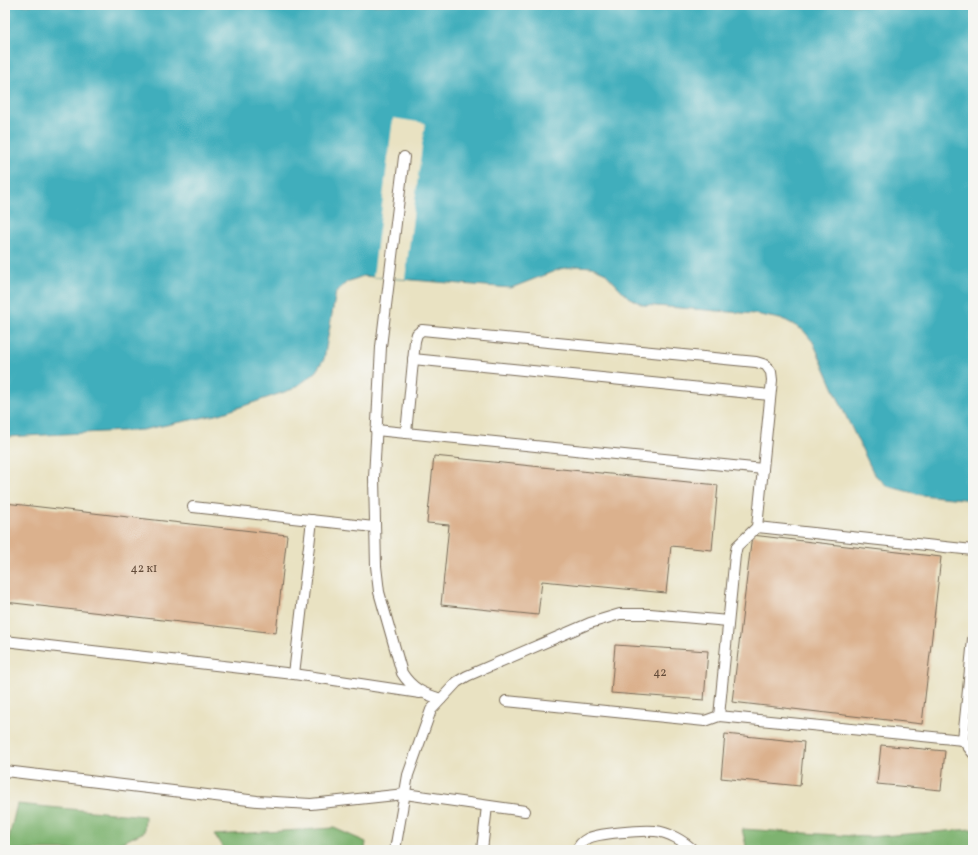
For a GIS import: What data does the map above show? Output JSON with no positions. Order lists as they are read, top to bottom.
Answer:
{
  "house_numbers": ["42 к1", "42"]
}
